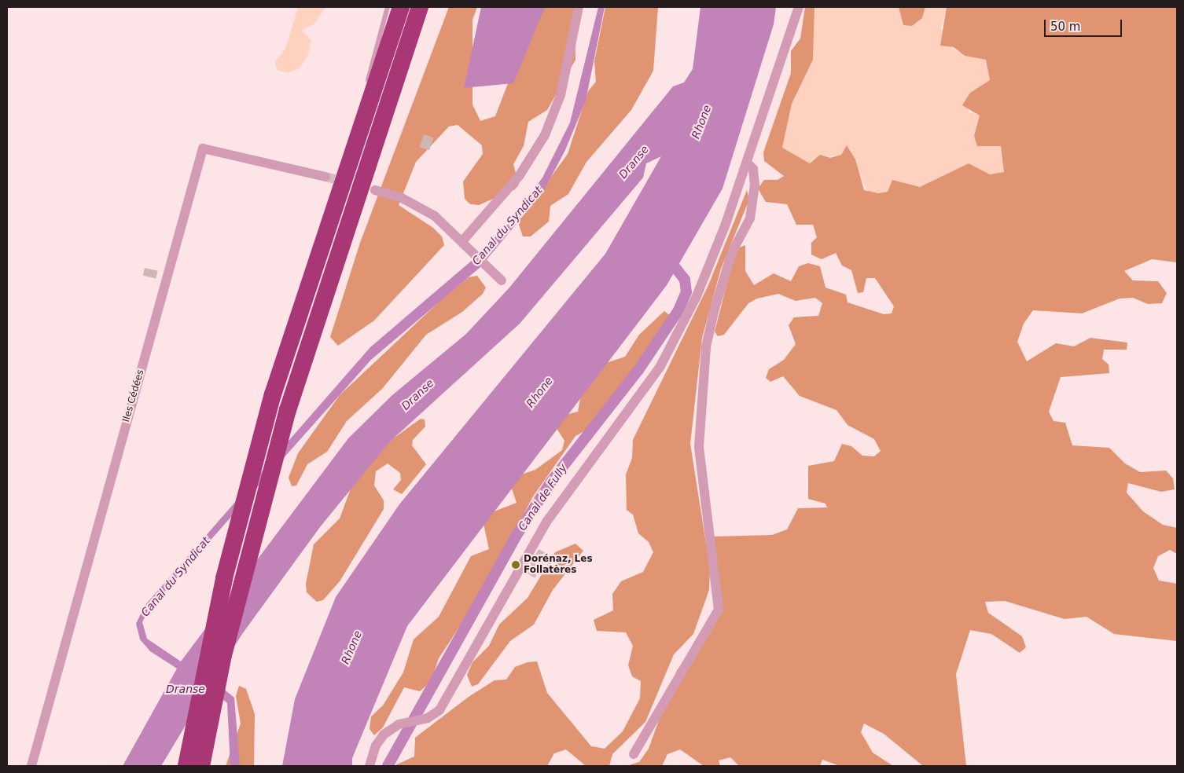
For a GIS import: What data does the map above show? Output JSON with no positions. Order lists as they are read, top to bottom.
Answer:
{
  "streets": {
    "street": ["Iles Cédées"]
  },
  "water": [
    "Rhone",
    "Dranse",
    "Canal du Syndicat",
    "Canal de Fully"
  ],
  "places": ["Dorénaz, Les Follatères"],
  "scale_bar": "50 m"
}
